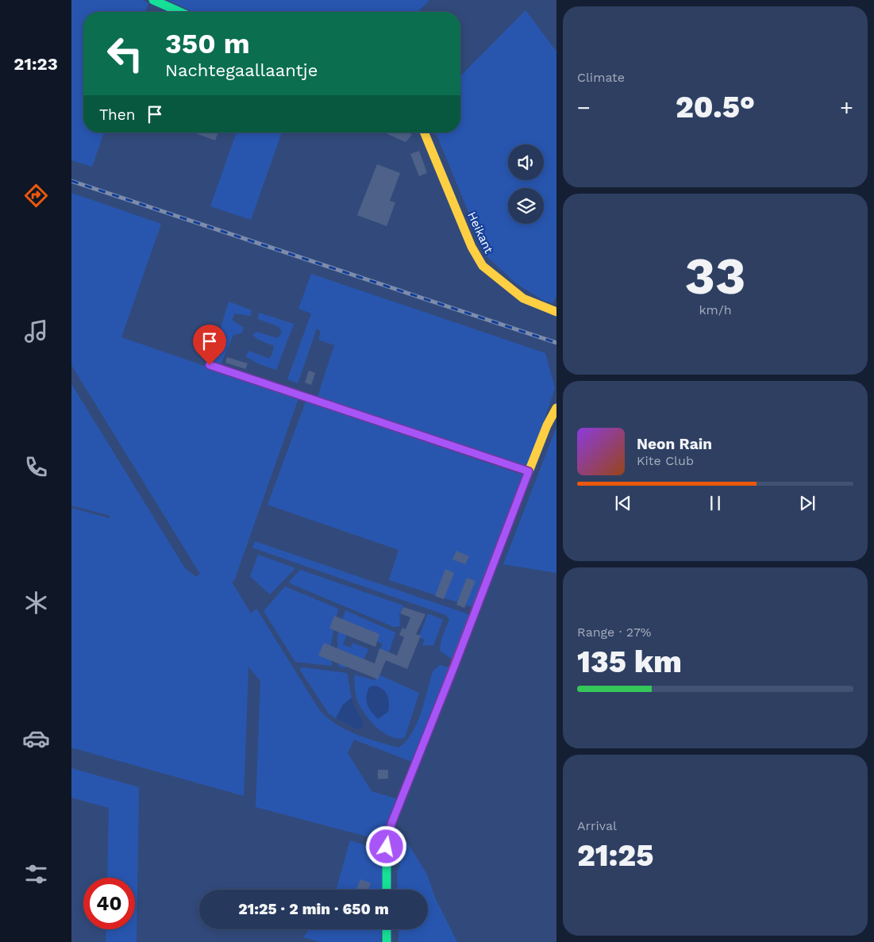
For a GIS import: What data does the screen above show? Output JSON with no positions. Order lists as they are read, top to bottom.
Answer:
{
  "streets": {
    "street": ["Heikant"]
  },
  "page": {
    "tabs": "21:23",
    "tile": [
      "Climate",
      ["33", "km/h"],
      ["Range · 27%", "135 km"],
      ["Arrival", "21:25"]
    ],
    "turn": ["350 m", "Nachtegaallaantje"],
    "heat": ["−", "20.5°", "+"],
    "then": "Then",
    "song": ["Neon Rain", "Kite Club"],
    "limit": "40",
    "trip": "21:25 · 2 min · 650 m"
  }
}
